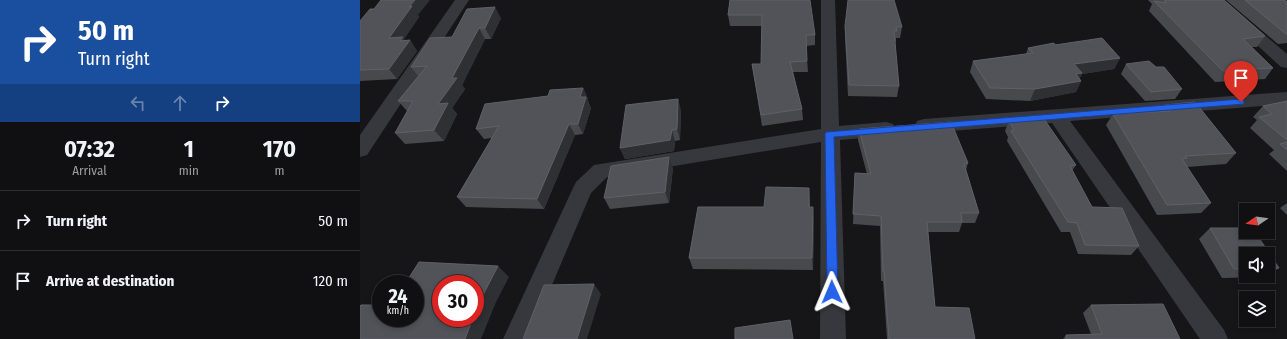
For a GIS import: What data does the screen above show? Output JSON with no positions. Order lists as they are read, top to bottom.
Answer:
{
  "north": "left",
  "page": {
    "turn": ["50 m", "Turn right"],
    "eta": [
      "07:32",
      "Arrival",
      "1",
      "min",
      "170",
      "m"
    ],
    "list": [
      {
        "name": "Turn right",
        "value": "50 m"
      },
      {
        "name": "Arrive at destination",
        "value": "120 m"
      }
    ],
    "speed": "24 km/h",
    "limit": "30"
  }
}
